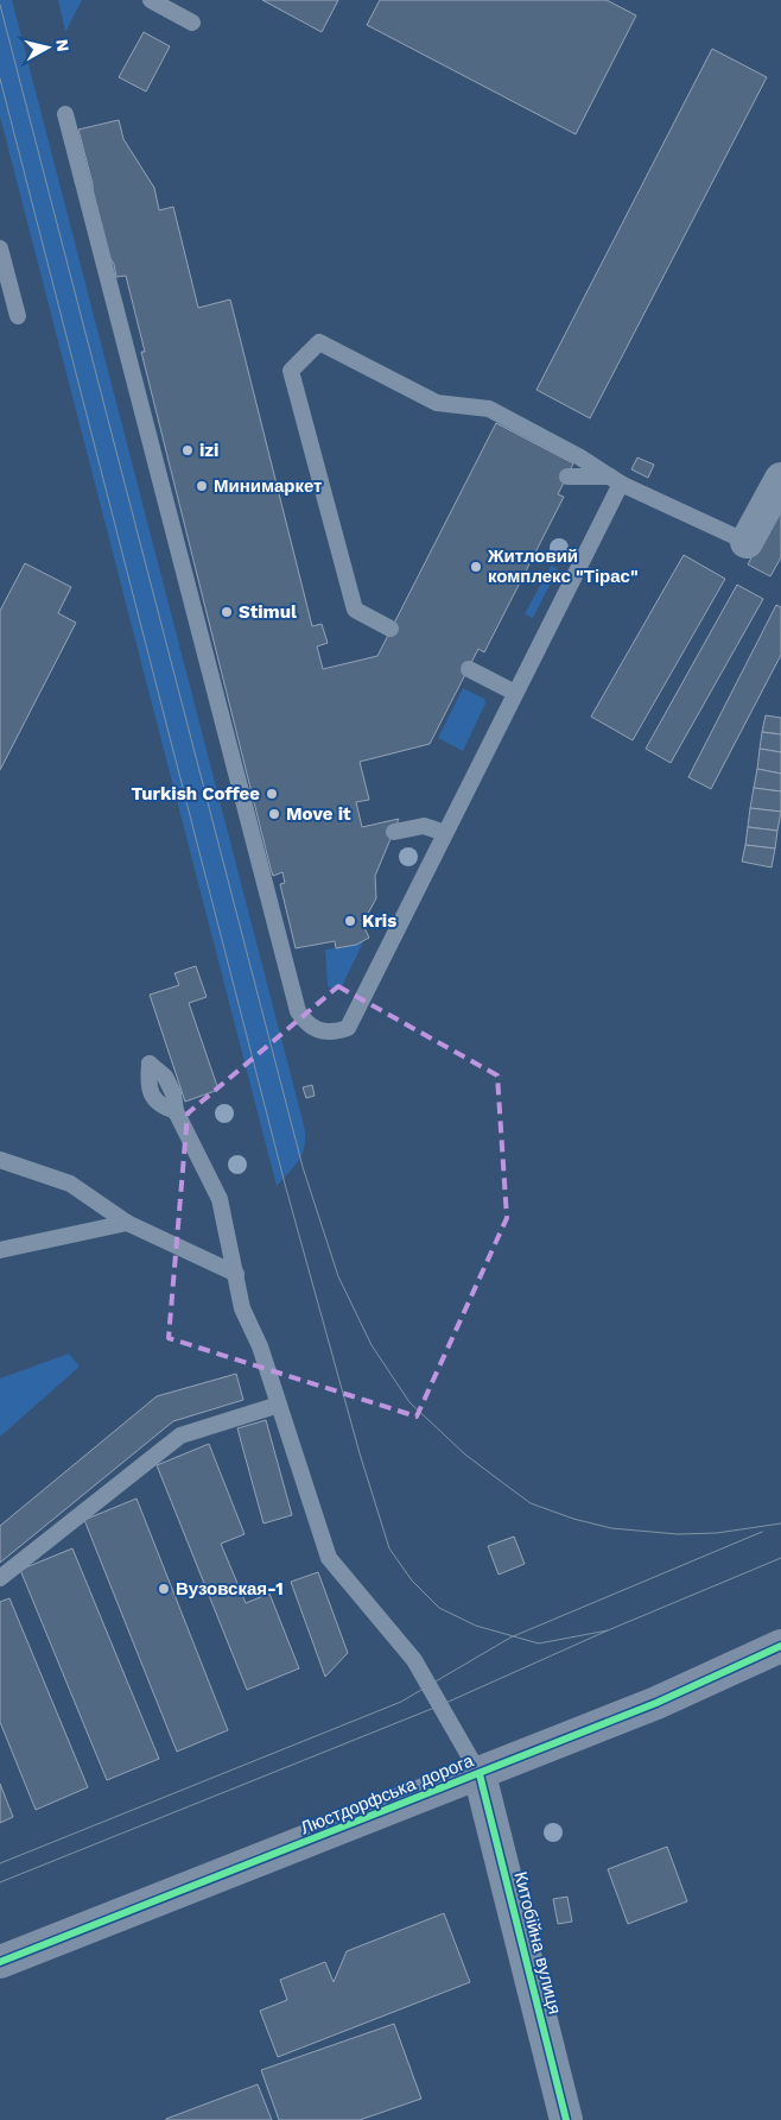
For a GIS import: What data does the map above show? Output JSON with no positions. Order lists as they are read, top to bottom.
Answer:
{
  "streets": {
    "main road": ["Люстдорфська дорога"],
    "street": ["Китобійна вулиця"]
  },
  "crossings": [
    ["Люстдорфська дорога", "Китобійна вулиця"]
  ],
  "places": [
    "izi",
    "Минимаркет",
    "Житловий комплекс \"Тірас\"",
    "Stimul",
    "Turkish Coffee",
    "Move it",
    "Kris",
    "Вузовская-1"
  ],
  "north": "right"
}
